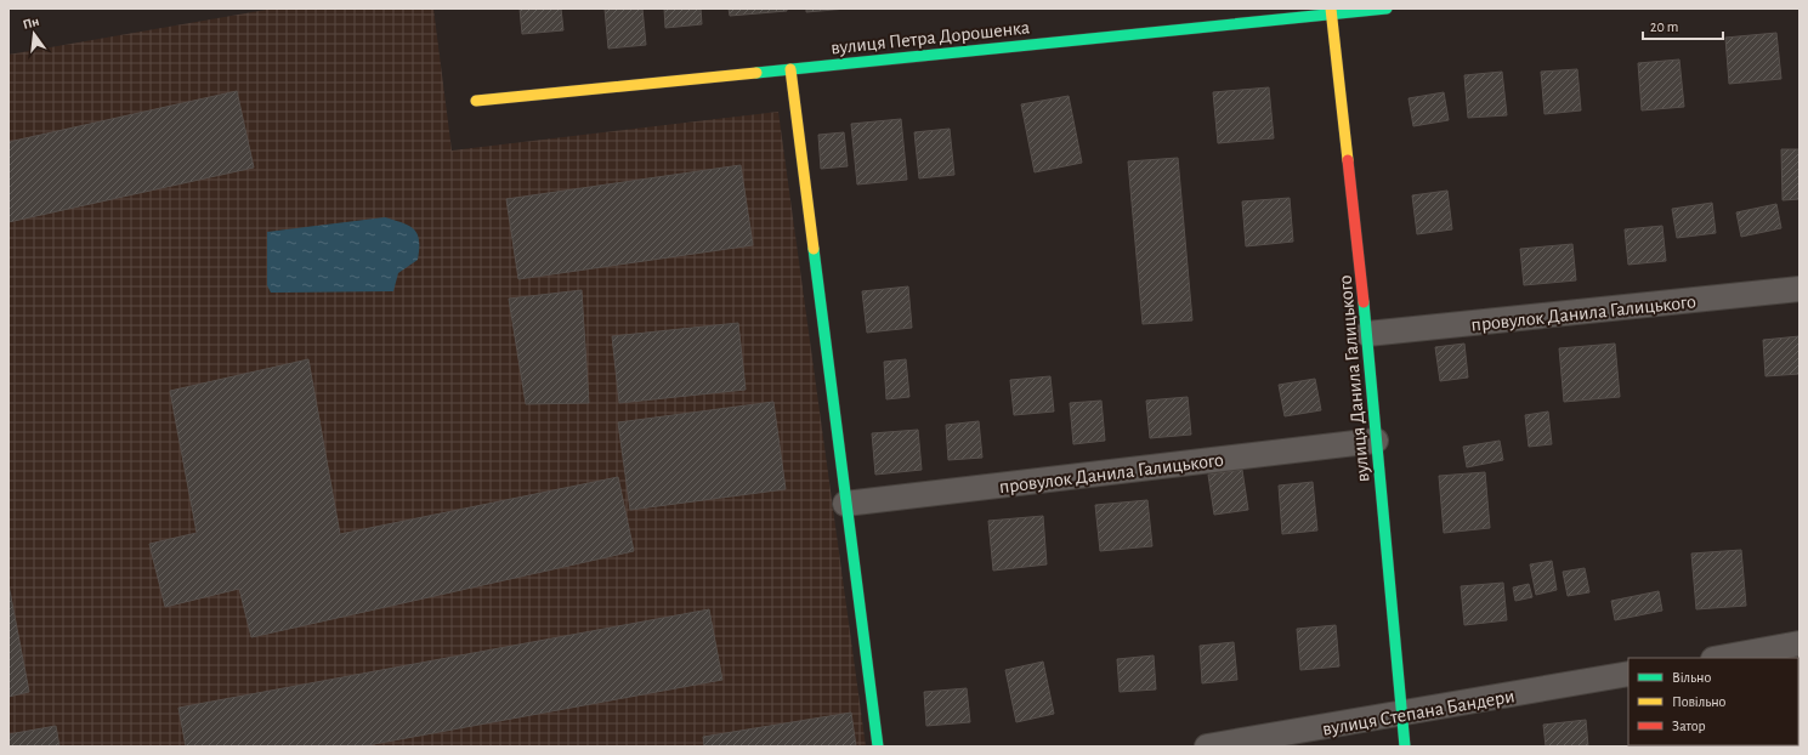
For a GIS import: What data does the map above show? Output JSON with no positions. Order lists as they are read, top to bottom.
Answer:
{
  "streets": {
    "street": [
      "вулиця Петра Дорошенка",
      "провулок Данила Галицького",
      "вулиця Данила Галицького",
      "вулиця Степана Бандери"
    ]
  },
  "crossings": [
    ["вулиця Петра Дорошенка", "вулиця Данила Галицького"],
    ["провулок Данила Галицького", "вулиця Данила Галицького"],
    ["вулиця Данила Галицького", "вулиця Степана Бандери"]
  ],
  "legend": ["Вільно", "Повільно", "Затор"],
  "scale_bar": "20 m",
  "north": "top"
}
